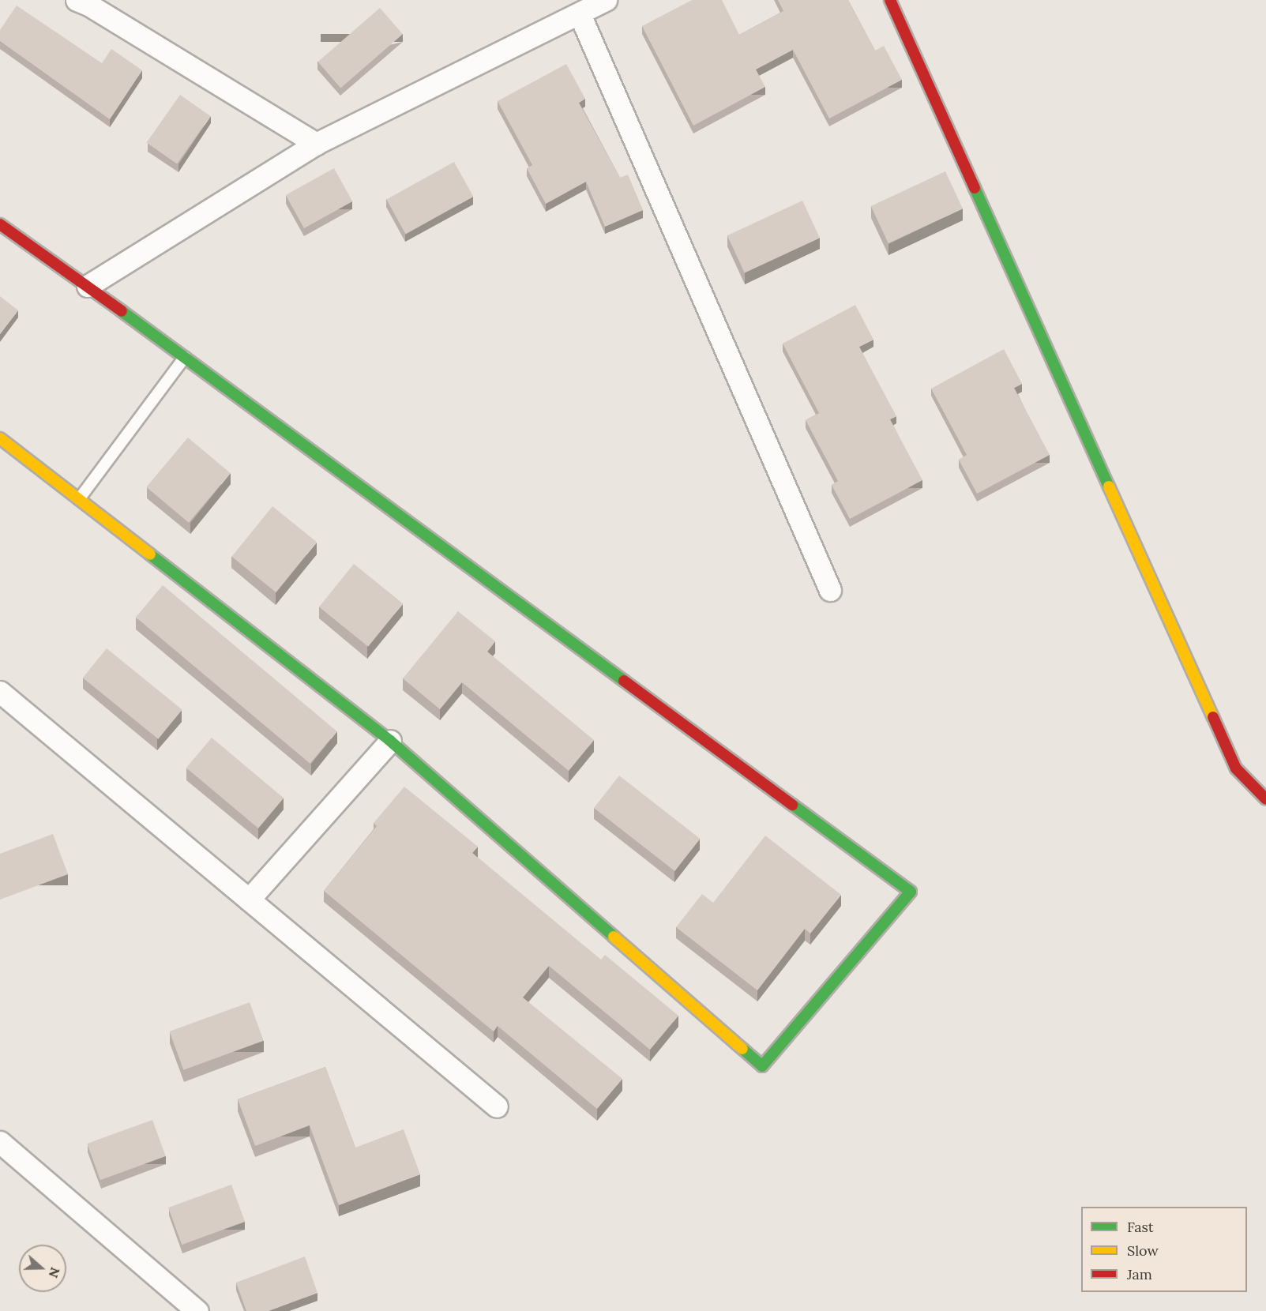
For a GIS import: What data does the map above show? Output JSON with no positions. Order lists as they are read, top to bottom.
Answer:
{
  "legend": ["Fast", "Slow", "Jam"],
  "north": "right"
}
